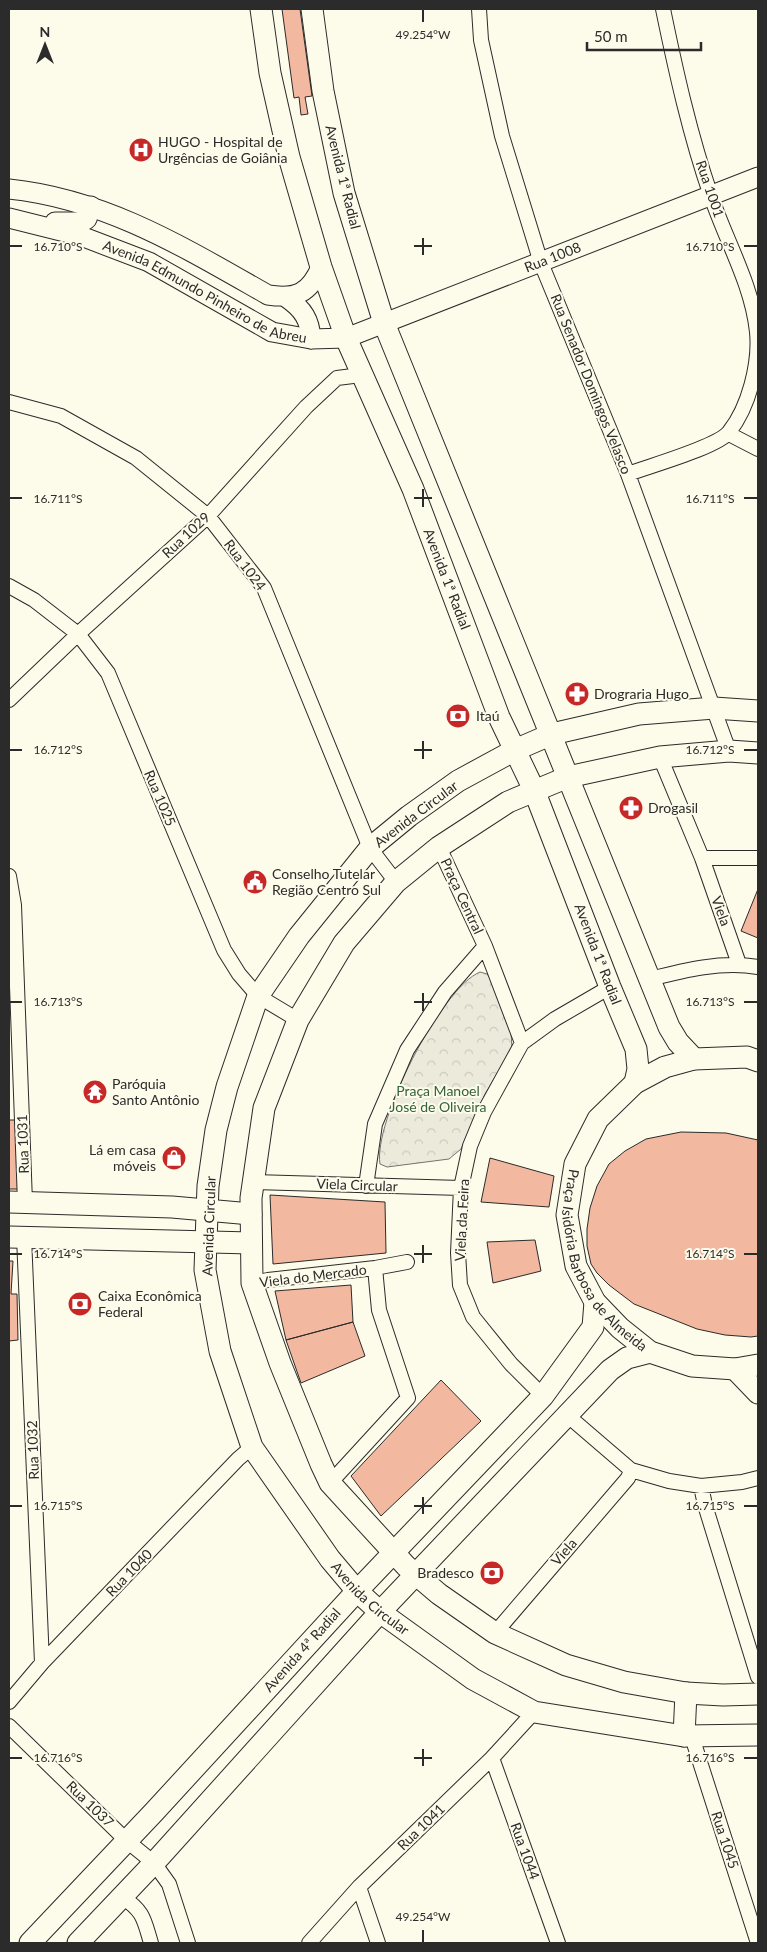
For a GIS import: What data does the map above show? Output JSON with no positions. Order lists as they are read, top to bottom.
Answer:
{
  "streets": {
    "main road": [
      "Avenida 1ª Radial",
      "Rua 1008",
      "Avenida Edmundo Pinheiro de Abreu",
      "Avenida Circular",
      "Praça Isidória Barbosa de Almeida",
      "Avenida 4ª Radial"
    ],
    "street": [
      "Rua 1001",
      "Rua Senador Domingos Velasco",
      "Rua 1029",
      "Rua 1024",
      "Rua 1025",
      "Praça Central",
      "Viela",
      "Rua 1031",
      "Viela Circular",
      "Viela da Feira",
      "Viela do Mercado",
      "Rua 1032",
      "Rua 1040",
      "Rua 1037",
      "Rua 1041",
      "Rua 1045",
      "Rua 1044"
    ]
  },
  "crossings": [
    ["Avenida 1ª Radial", "Rua 1008"],
    ["Avenida 1ª Radial", "Avenida Edmundo Pinheiro de Abreu"],
    ["Avenida 1ª Radial", "Rua 1029"],
    ["Avenida 1ª Radial", "Avenida Circular"],
    ["Avenida 1ª Radial", "Viela da Feira"],
    ["Avenida 1ª Radial", "Praça Isidória Barbosa de Almeida"],
    ["Rua 1001", "Rua 1008"],
    ["Rua 1008", "Avenida Edmundo Pinheiro de Abreu"],
    ["Rua 1008", "Rua Senador Domingos Velasco"],
    ["Rua Senador Domingos Velasco", "Avenida Circular"],
    ["Rua 1029", "Rua 1024"],
    ["Rua 1029", "Rua 1025"],
    ["Rua 1024", "Avenida Circular"],
    ["Rua 1025", "Avenida Circular"],
    ["Avenida Circular", "Rua 1040"],
    ["Avenida Circular", "Avenida 4ª Radial"],
    ["Avenida Circular", "Rua 1041"],
    ["Avenida Circular", "Rua 1045"],
    ["Praça Central", "Viela Circular"],
    ["Praça Central", "Viela da Feira"],
    ["Viela Circular", "Viela da Feira"],
    ["Viela da Feira", "Avenida 4ª Radial"],
    ["Praça Isidória Barbosa de Almeida", "Avenida 4ª Radial"],
    ["Rua 1032", "Rua 1040"],
    ["Avenida 4ª Radial", "Rua 1037"],
    ["Rua 1041", "Rua 1044"]
  ],
  "parks": ["Praça Manoel José de Oliveira"],
  "places": {
    "hospital": ["HUGO - Hospital de Urgências de Goiânia"],
    "pharmacy": ["Drograria Hugo", "Drogasil"],
    "bank": ["Itaú", "Caixa Econômica Federal", "Bradesco"],
    "public building": ["Conselho Tutelar Região Centro Sul"],
    "temple": ["Paróquia Santo Antônio"],
    "shop": ["Lá em casa móveis"]
  },
  "scale_bar": "50 m",
  "north": "top",
  "coordinates": [
    "49.254°W",
    "16.710°S",
    "16.711°S",
    "16.712°S",
    "16.713°S",
    "16.714°S",
    "16.715°S",
    "16.716°S"
  ]
}
